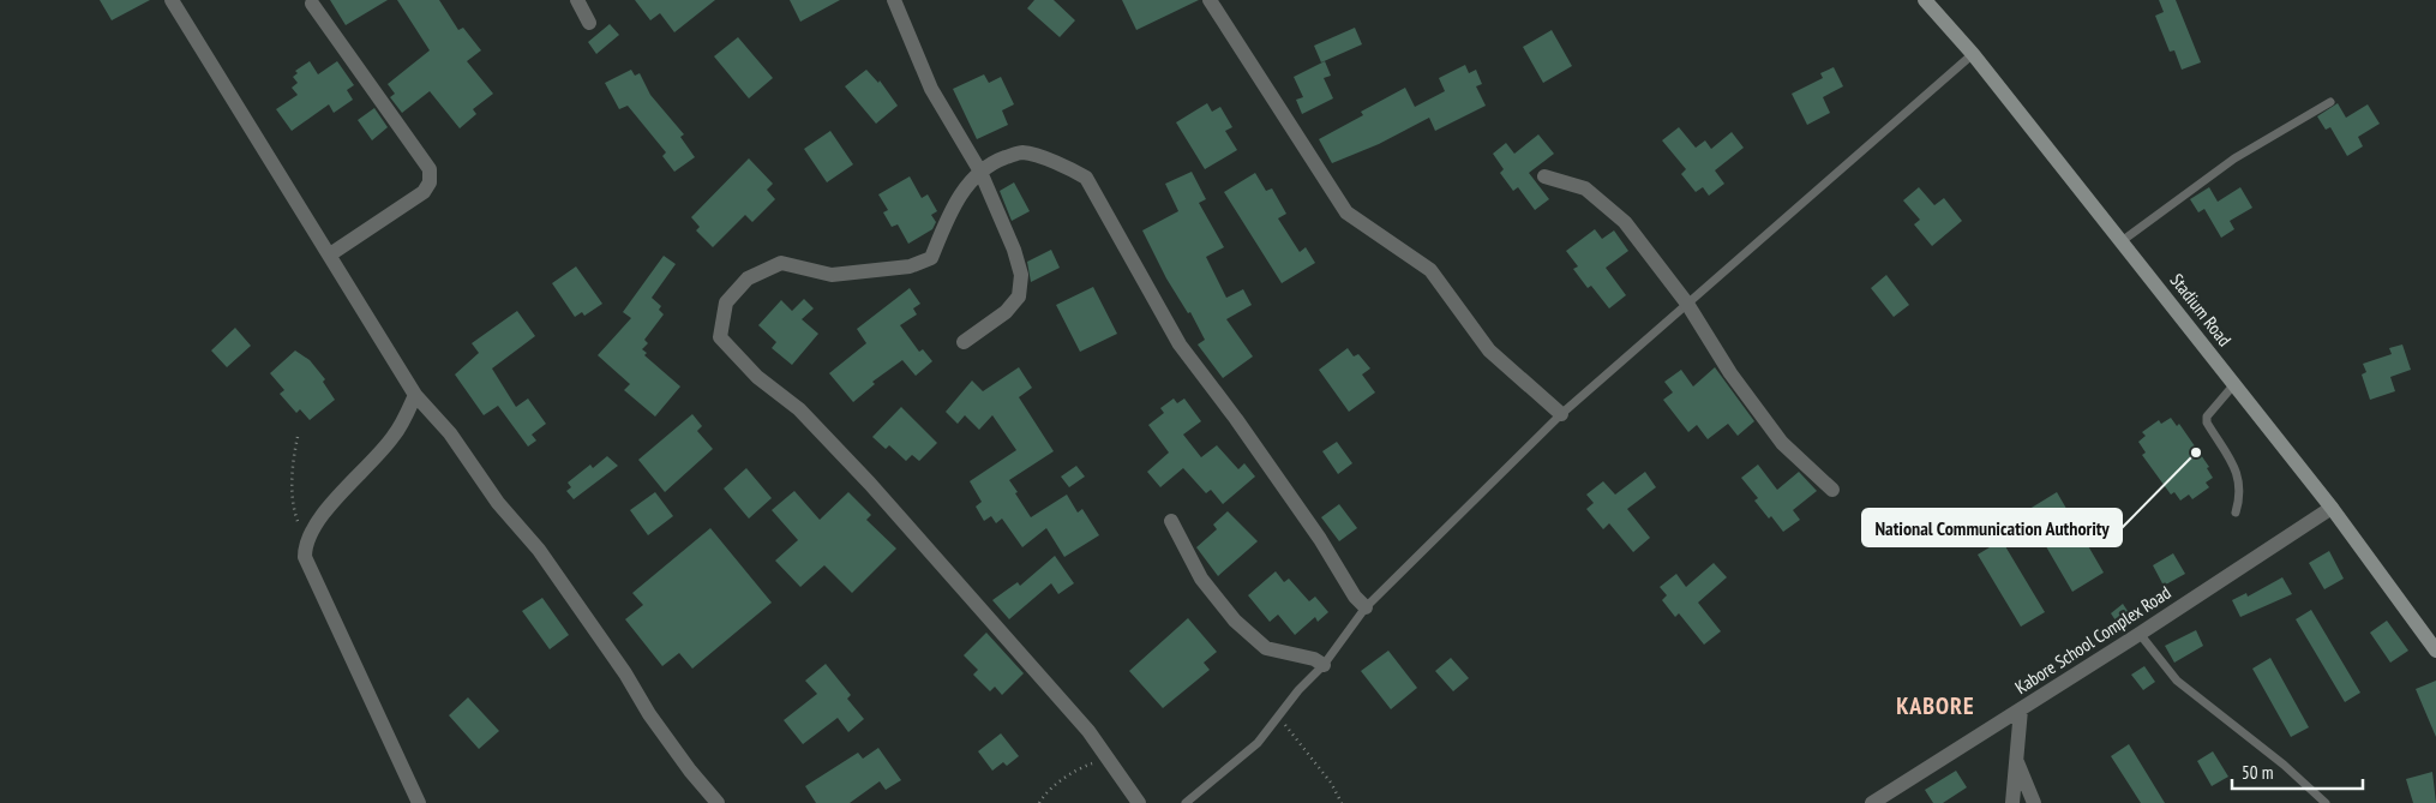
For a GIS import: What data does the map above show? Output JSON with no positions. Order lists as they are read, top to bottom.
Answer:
{
  "streets": {
    "main road": ["Stadium Road"],
    "street": ["Kabore School Complex Road"]
  },
  "crossings": [
    ["Stadium Road", "Kabore School Complex Road"]
  ],
  "districts": ["KABORE"],
  "places": ["National Communication Authority"],
  "scale_bar": "50 m"
}
